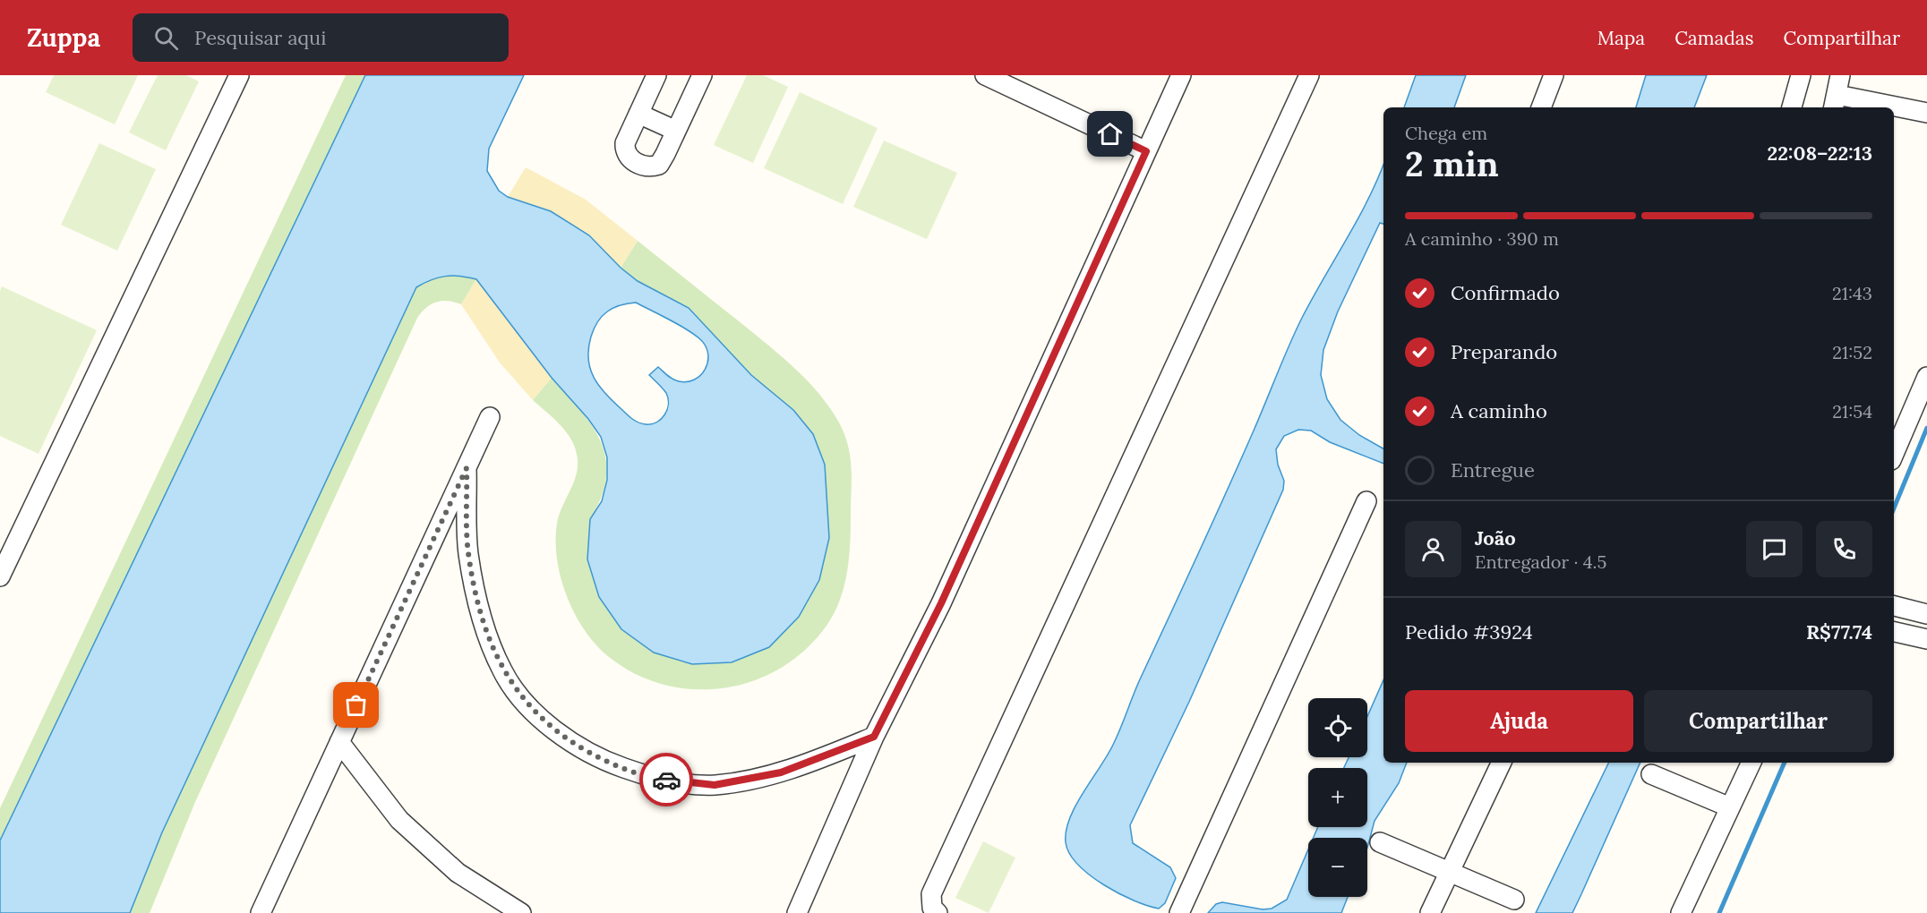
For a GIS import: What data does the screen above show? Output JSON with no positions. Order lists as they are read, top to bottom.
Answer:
{
  "page": {
    "header": "Zuppa",
    "search": "Pesquisar aqui",
    "nav": ["Mapa", "Camadas", "Compartilhar"],
    "heading": ["2 min", "Chega em", "22:08–22:13"],
    "panel": [
      "João",
      "Entregador · 4.5",
      "Pedido #3924",
      "R$77.74"
    ],
    "bar": "A caminho · 390 m",
    "list": [
      ["Confirmado", "21:43"],
      ["Preparando", "21:52"],
      ["A caminho", "21:54"],
      "Entregue"
    ],
    "buttons": ["Ajuda", "Compartilhar"],
    "map_buttons": ["+", "−"]
  }
}
